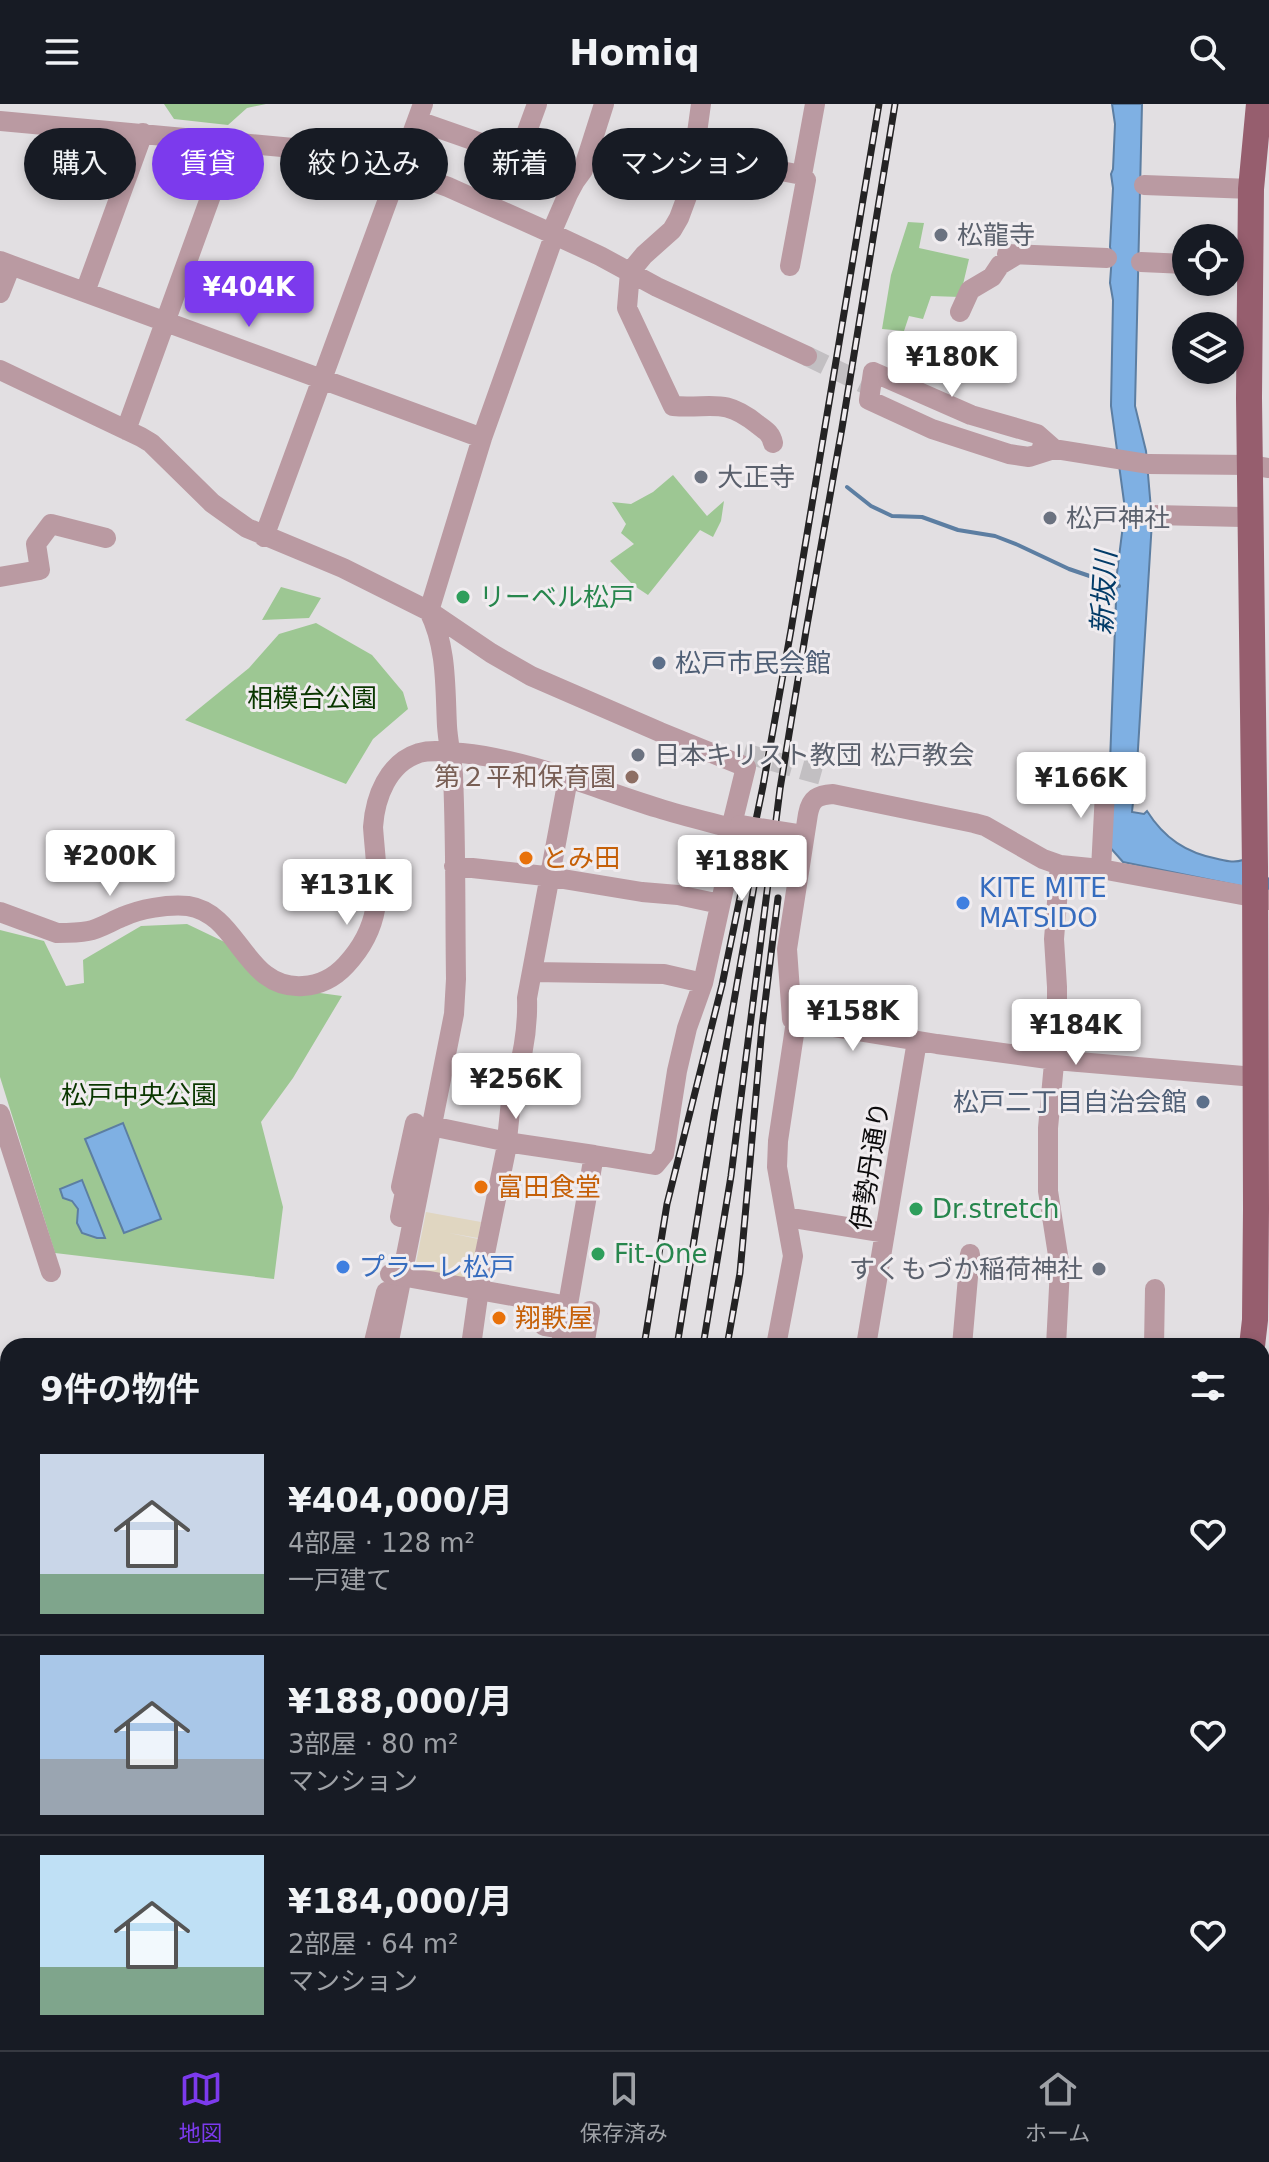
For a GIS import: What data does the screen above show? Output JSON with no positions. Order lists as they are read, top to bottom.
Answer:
{
  "streets": {
    "street": ["伊勢丹通り"]
  },
  "water": ["新坂川"],
  "parks": ["相模台公園", "松戸中央公園"],
  "places": [
    "松龍寺",
    "大正寺",
    "松戸神社",
    "リーベル松戸",
    "松戸市民会館",
    "日本キリスト教団 松戸教会",
    "第２平和保育園",
    "とみ田",
    "KITE MITE MATSIDO",
    "松戸二丁目自治会館",
    "富田食堂",
    "Dr.stretch",
    "Fit-One",
    "プラーレ松戸",
    "すくもづか稲荷神社",
    "翔軼屋"
  ],
  "page": {
    "header": "Homiq",
    "chip": [
      "購入",
      "賃貸",
      "絞り込み",
      "新着",
      "マンション"
    ],
    "price": [
      "¥404K",
      "¥180K",
      "¥166K",
      "¥200K",
      "¥188K",
      "¥131K",
      "¥158K",
      "¥184K",
      "¥256K"
    ],
    "heading": "9件の物件",
    "list": [
      {
        "name": "¥404,000/月",
        "note": "4部屋 · 128 m² · 一戸建て"
      },
      {
        "name": "¥188,000/月",
        "note": "3部屋 · 80 m² · マンション"
      },
      {
        "name": "¥184,000/月",
        "note": "2部屋 · 64 m² · マンション"
      }
    ],
    "tabs": ["地図", "保存済み", "ホーム"]
  }
}
